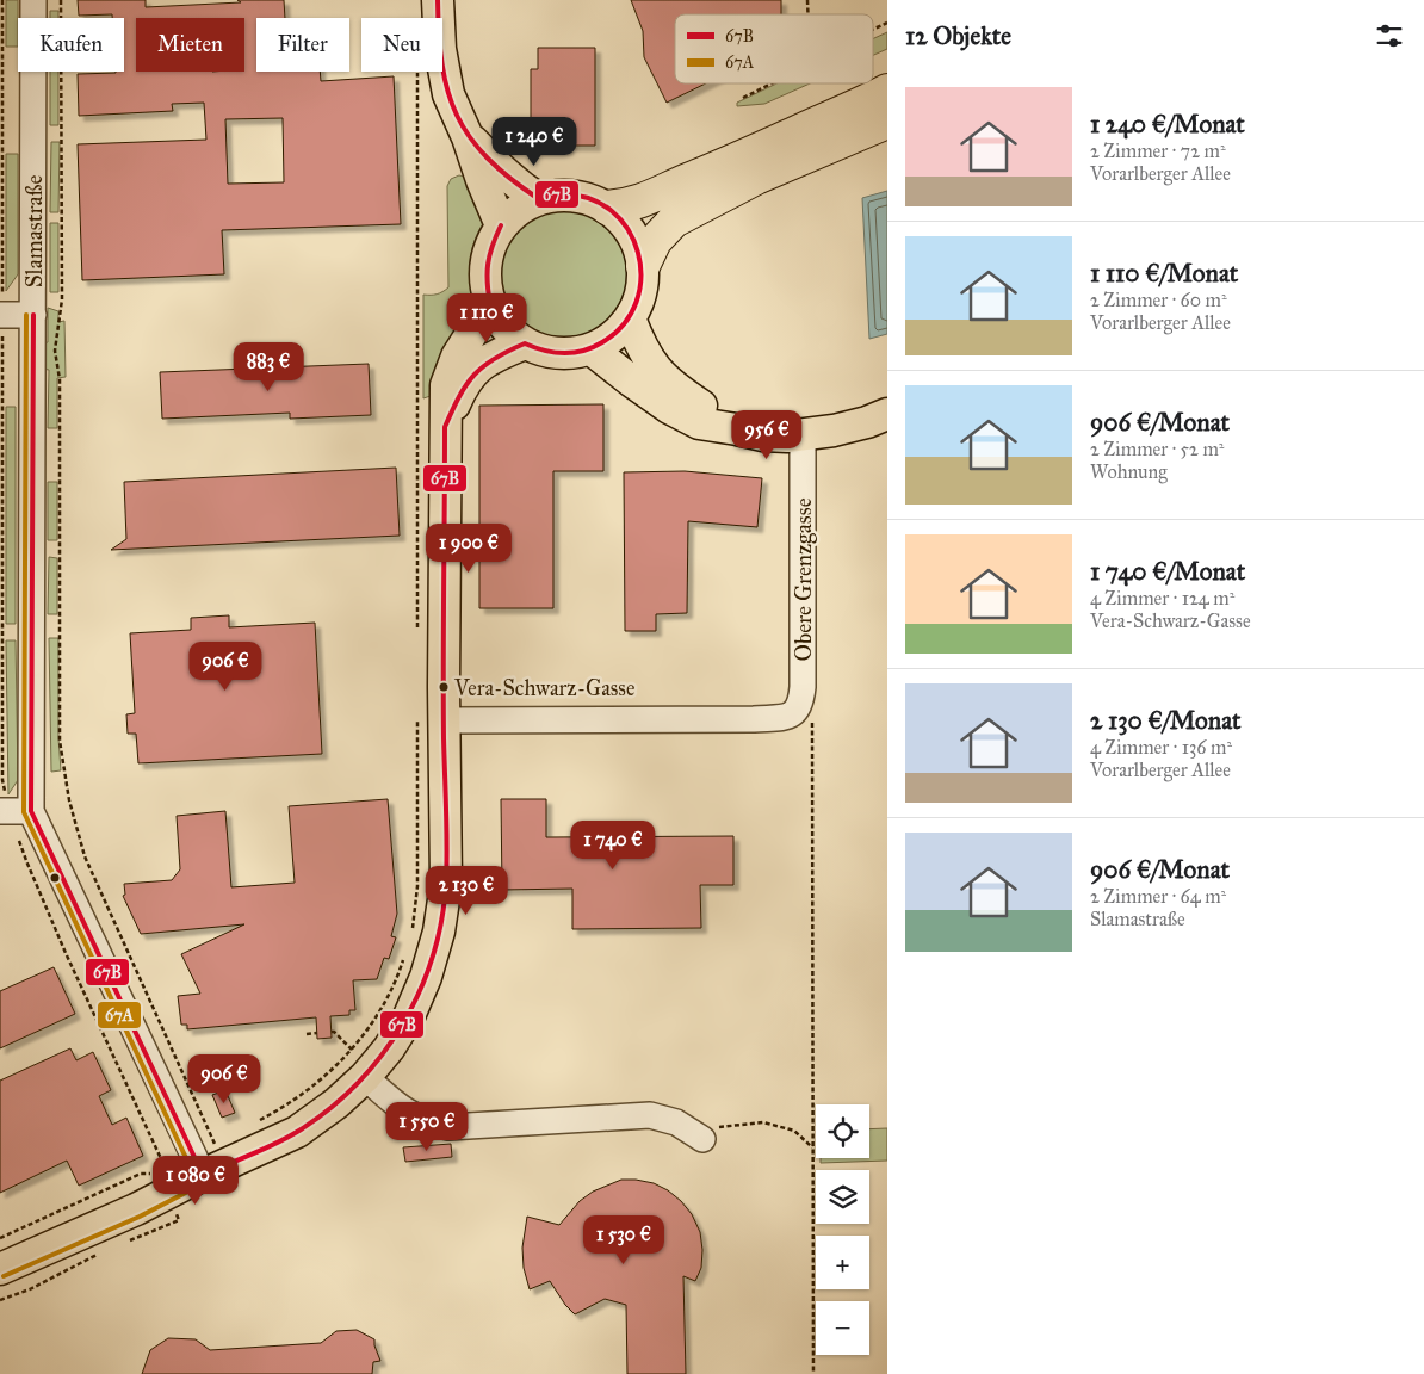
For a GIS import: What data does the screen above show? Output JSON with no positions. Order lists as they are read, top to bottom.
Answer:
{
  "streets": {
    "street": ["Slamastraße", "Obere Grenzgasse"]
  },
  "places": ["Vera-Schwarz-Gasse"],
  "lines": ["transit line 67B", "transit line 67A"],
  "legend": ["67B", "67A"],
  "page": {
    "heading": "12 Objekte",
    "chip": [
      "Kaufen",
      "Mieten",
      "Filter",
      "Neu"
    ],
    "list": [
      {
        "name": "1 240 €/Monat",
        "note": "2 Zimmer · 72 m² · Vorarlberger Allee"
      },
      {
        "name": "1 110 €/Monat",
        "note": "2 Zimmer · 60 m² · Vorarlberger Allee"
      },
      {
        "name": "906 €/Monat",
        "note": "2 Zimmer · 52 m² · Wohnung"
      },
      {
        "name": "1 740 €/Monat",
        "note": "4 Zimmer · 124 m² · Vera-Schwarz-Gasse"
      },
      {
        "name": "2 130 €/Monat",
        "note": "4 Zimmer · 136 m² · Vorarlberger Allee"
      },
      {
        "name": "906 €/Monat",
        "note": "2 Zimmer · 64 m² · Slamastraße"
      }
    ],
    "price": [
      "1 240 €",
      "1 110 €",
      "883 €",
      "956 €",
      "1 900 €",
      "906 €",
      "1 740 €",
      "2 130 €",
      "906 €",
      "1 550 €",
      "1 080 €",
      "1 530 €"
    ],
    "map_buttons": ["+", "−"]
  }
}
